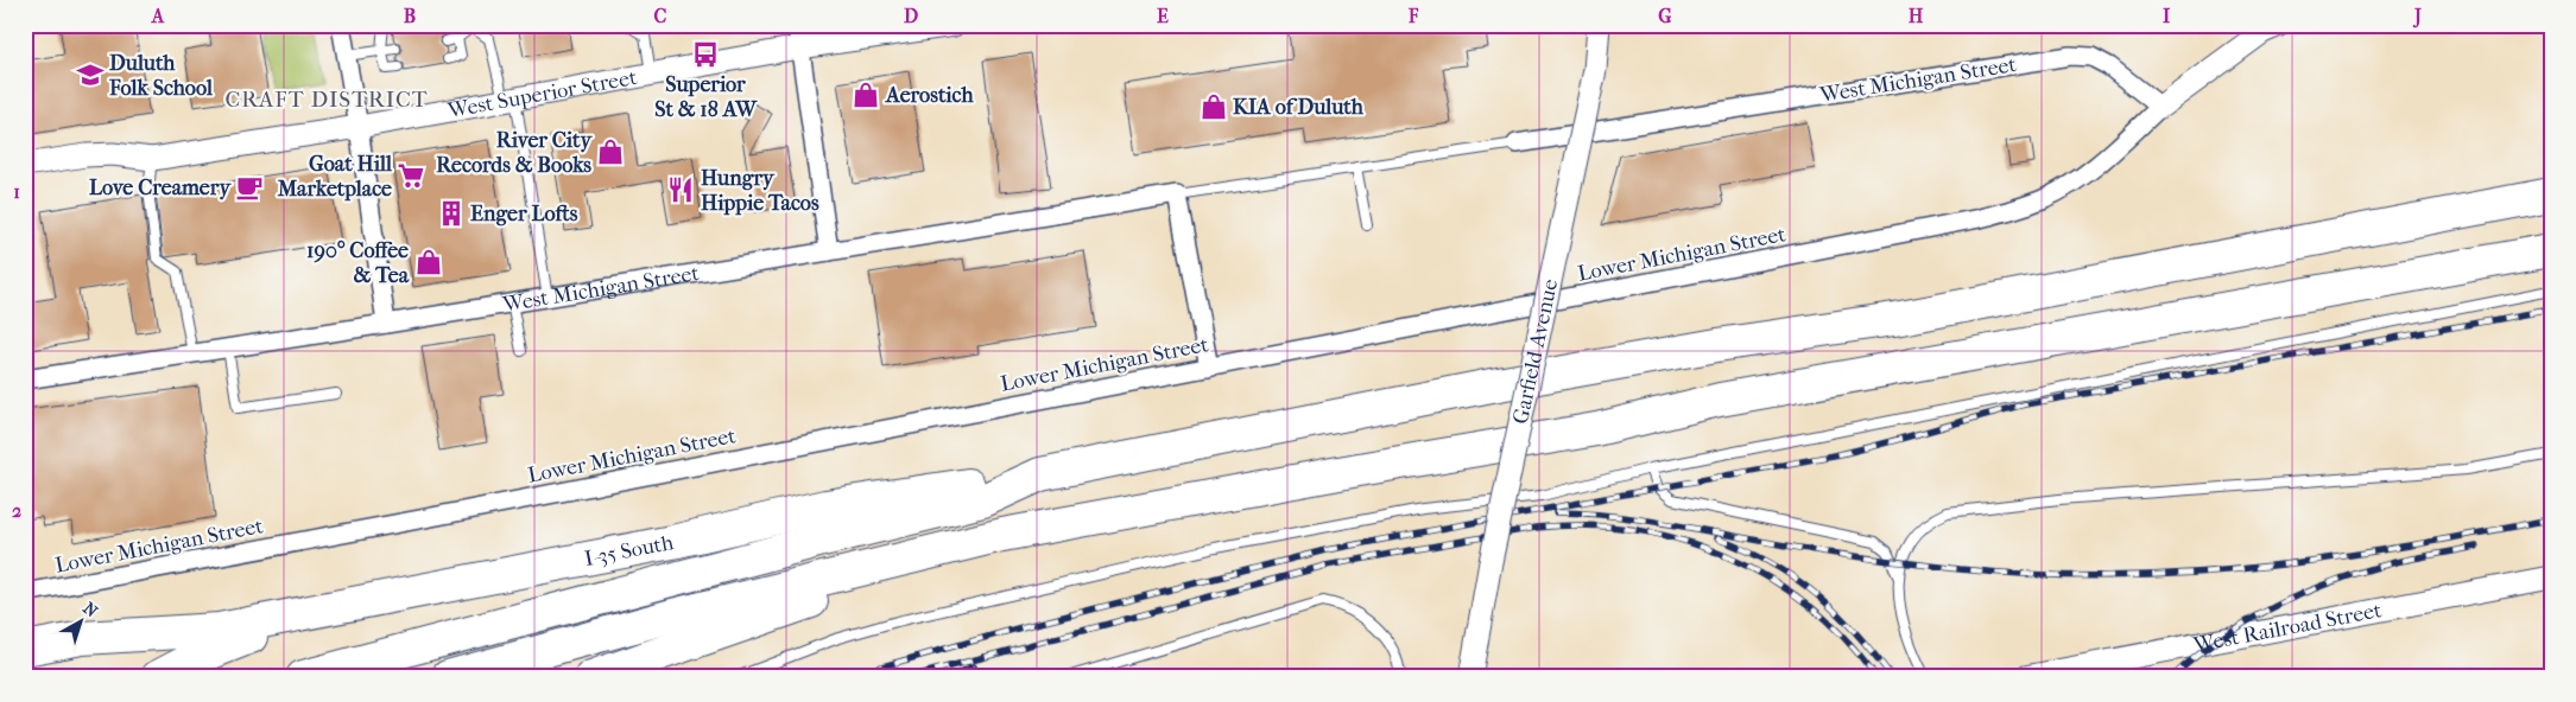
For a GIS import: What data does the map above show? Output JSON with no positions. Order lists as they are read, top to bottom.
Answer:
{
  "streets": {
    "highway": ["I-35 South"],
    "street": [
      "West Michigan Street",
      "West Superior Street",
      "Lower Michigan Street",
      "Garfield Avenue",
      "West Railroad Street"
    ]
  },
  "crossings": [
    ["West Michigan Street", "Lower Michigan Street"]
  ],
  "districts": ["CRAFT DISTRICT"],
  "places": {
    "bus stop": ["Superior St & 18 AW"],
    "school or university": ["Duluth Folk School"],
    "shop": [
      "Aerostich",
      "KIA of Duluth",
      "River City Records & Books",
      "190° Coffee & Tea"
    ],
    "supermarket": ["Goat Hill Marketplace"],
    "cafe": ["Love Creamery"],
    "restaurant": ["Hungry Hippie Tacos"],
    "building": ["Enger Lofts"]
  },
  "north": "top right",
  "grid": {
    "columns": [
      "A",
      "B",
      "C",
      "D",
      "E",
      "F",
      "G",
      "H",
      "I",
      "J"
    ],
    "rows": ["1", "2"]
  }
}
